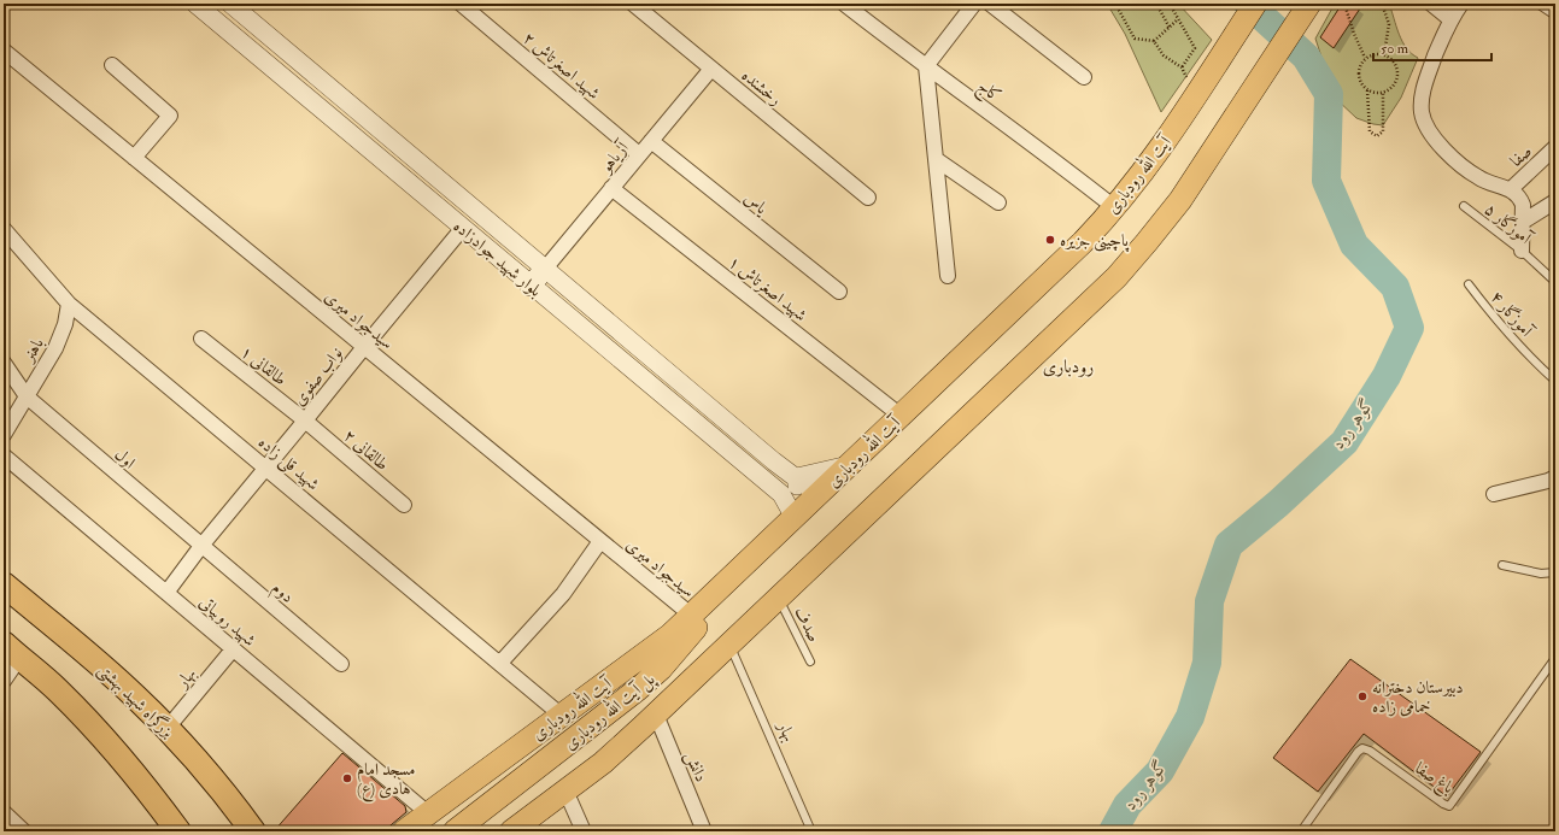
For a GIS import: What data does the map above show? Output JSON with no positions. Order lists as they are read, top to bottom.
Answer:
{
  "streets": {
    "highway": ["بزرگراه شهید بهشتی"],
    "main road": ["آیت الله رودباری", "پل آیت الله رودباری"],
    "street": [
      "شهید اصغرتاش ۲",
      "رخشنده",
      "کاج",
      "صفا",
      "آریاهو",
      "یاس",
      "بلوار شهید جوادزاده",
      "شهید اصغرتاش ۱",
      "سیدجواد میری",
      "باهنر",
      "طالقانی ۱",
      "نواب صفوی",
      "طالقانی ۲",
      "اول",
      "شهید قلی زاده",
      "دوم",
      "شهید روبیاتی",
      "بهار",
      "دانش"
    ],
    "lane": [
      "آموزگار ۵",
      "آموزگار ۴",
      "صدف",
      "باغ صفا"
    ]
  },
  "crossings": [
    ["شهید اصغرتاش ۲", "آریاهو"],
    ["رخشنده", "آریاهو"],
    ["کاج", "آیت الله رودباری"],
    ["آریاهو", "یاس"],
    ["آریاهو", "بلوار شهید جوادزاده"],
    ["آریاهو", "شهید اصغرتاش ۱"],
    ["آیت الله رودباری", "بلوار شهید جوادزاده"],
    ["آیت الله رودباری", "شهید اصغرتاش ۱"],
    ["آیت الله رودباری", "سیدجواد میری"],
    ["آیت الله رودباری", "شهید قلی زاده"],
    ["آیت الله رودباری", "شهید روبیاتی"],
    ["آیت الله رودباری", "پل آیت الله رودباری"],
    ["بلوار شهید جوادزاده", "نواب صفوی"],
    ["سیدجواد میری", "نواب صفوی"],
    ["باهنر", "اول"],
    ["باهنر", "شهید قلی زاده"],
    ["طالقانی ۱", "نواب صفوی"],
    ["طالقانی ۱", "طالقانی ۲"],
    ["نواب صفوی", "طالقانی ۲"],
    ["نواب صفوی", "اول"],
    ["نواب صفوی", "شهید قلی زاده"],
    ["نواب صفوی", "دوم"],
    ["نواب صفوی", "شهید روبیاتی"],
    ["اول", "دوم"],
    ["شهید روبیاتی", "بهار"],
    ["بهار", "بزرگراه شهید بهشتی"]
  ],
  "districts": ["رودباری"],
  "water": ["گوهر رود"],
  "places": ["پاچینی جزیره", "دبیرستان دخترانه خمامی زاده", "مسجد امام هادی (ع)"],
  "scale_bar": "50 m"
}
